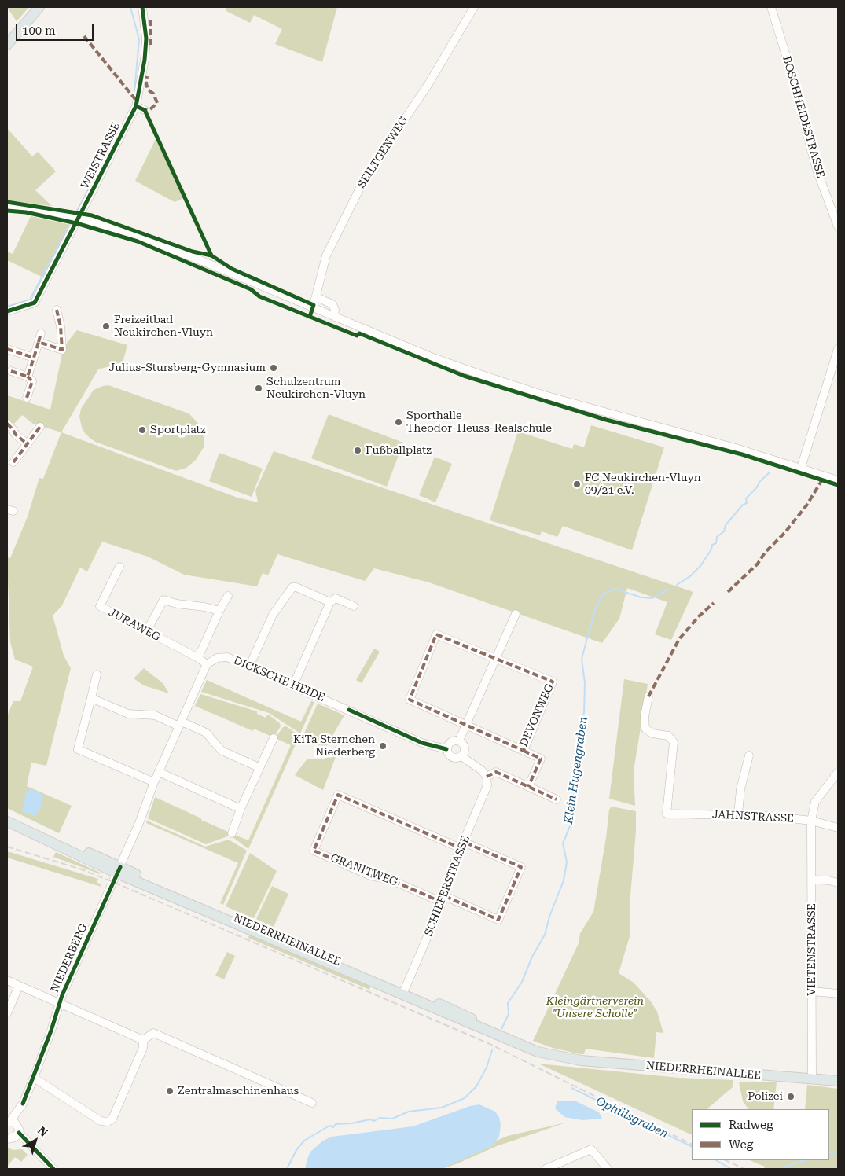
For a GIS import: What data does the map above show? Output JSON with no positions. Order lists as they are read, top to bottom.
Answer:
{
  "streets": {
    "main road": ["NIEDERRHEINALLEE"],
    "street": [
      "BOSCHHEIDESTRASSE",
      "SEILTGENWEG",
      "WEISTRASSE",
      "JURAWEG",
      "DICKSCHE HEIDE",
      "DEVONWEG",
      "JAHNSTRASSE",
      "GRANITWEG",
      "SCHIEFERSTRASSE",
      "VIETENSTRASSE",
      "NIEDERBERG"
    ]
  },
  "crossings": [
    ["JURAWEG", "DICKSCHE HEIDE"],
    ["JAHNSTRASSE", "VIETENSTRASSE"],
    ["GRANITWEG", "SCHIEFERSTRASSE"],
    ["SCHIEFERSTRASSE", "NIEDERRHEINALLEE"],
    ["NIEDERRHEINALLEE", "VIETENSTRASSE"],
    ["NIEDERRHEINALLEE", "NIEDERBERG"]
  ],
  "water": ["Klein Hugengraben", "Ophülsgraben"],
  "parks": ["Kleingärtnerverein \"Unsere Scholle\""],
  "places": [
    "Freizeitbad Neukirchen-Vluyn",
    "Julius-Stursberg-Gymnasium",
    "Schulzentrum Neukirchen-Vluyn",
    "Sporthalle Theodor-Heuss-Realschule",
    "Sportplatz",
    "Fußballplatz",
    "FC Neukirchen-Vluyn 09/21 e.V.",
    "KiTa Sternchen Niederberg",
    "Zentralmaschinenhaus",
    "Polizei"
  ],
  "legend": ["Radweg", "Weg"],
  "scale_bar": "100 m",
  "north": "top right"
}
